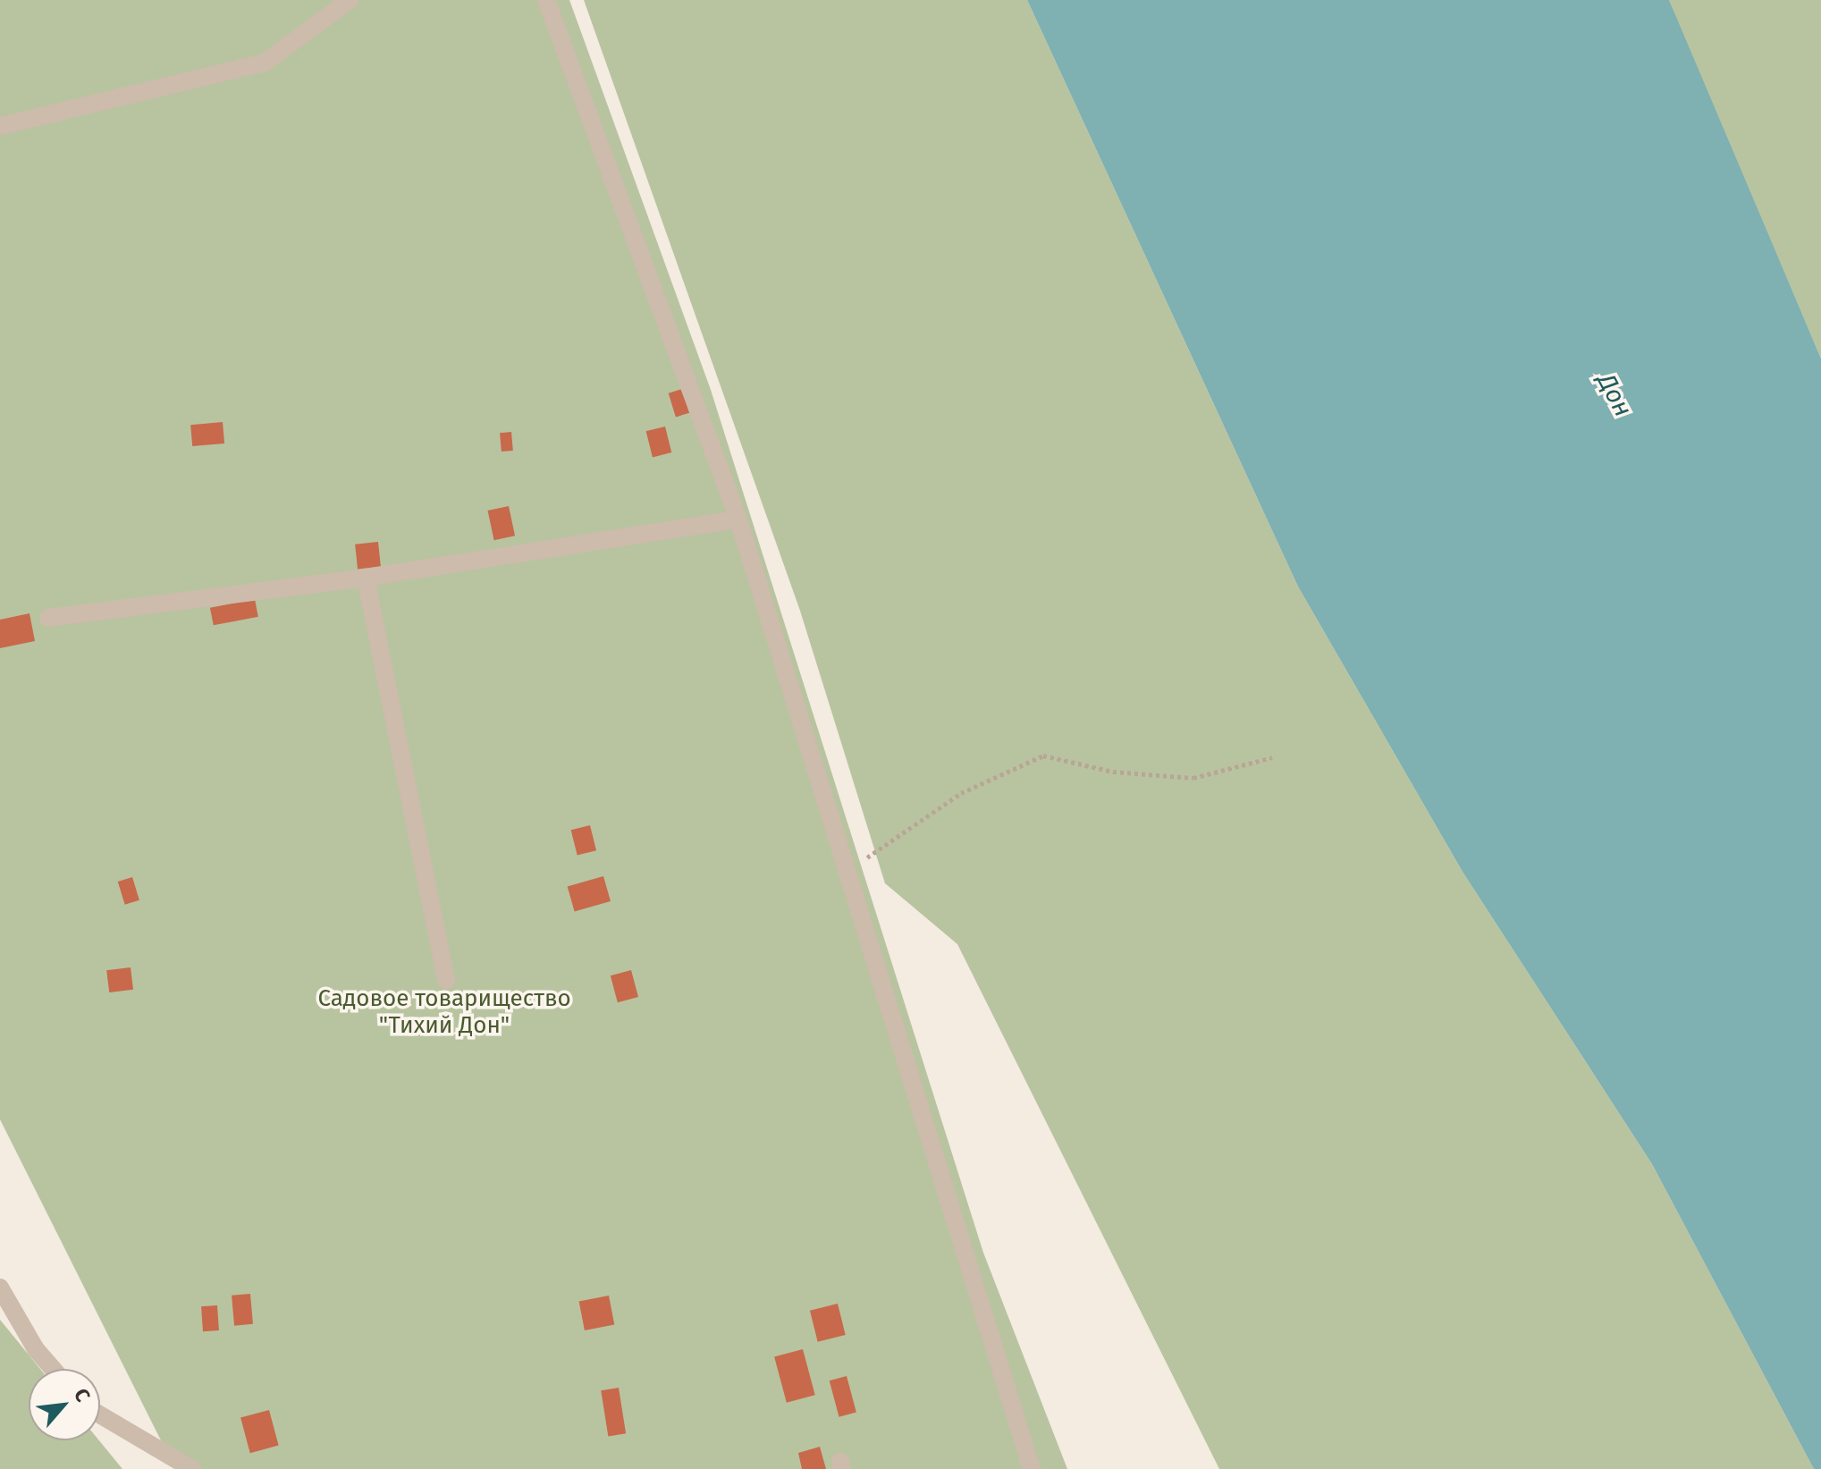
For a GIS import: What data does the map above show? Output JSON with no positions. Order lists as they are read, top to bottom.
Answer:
{
  "water": ["Дон"],
  "parks": ["Садовое товарищество \"Тихий Дон\""],
  "north": "top right"
}
